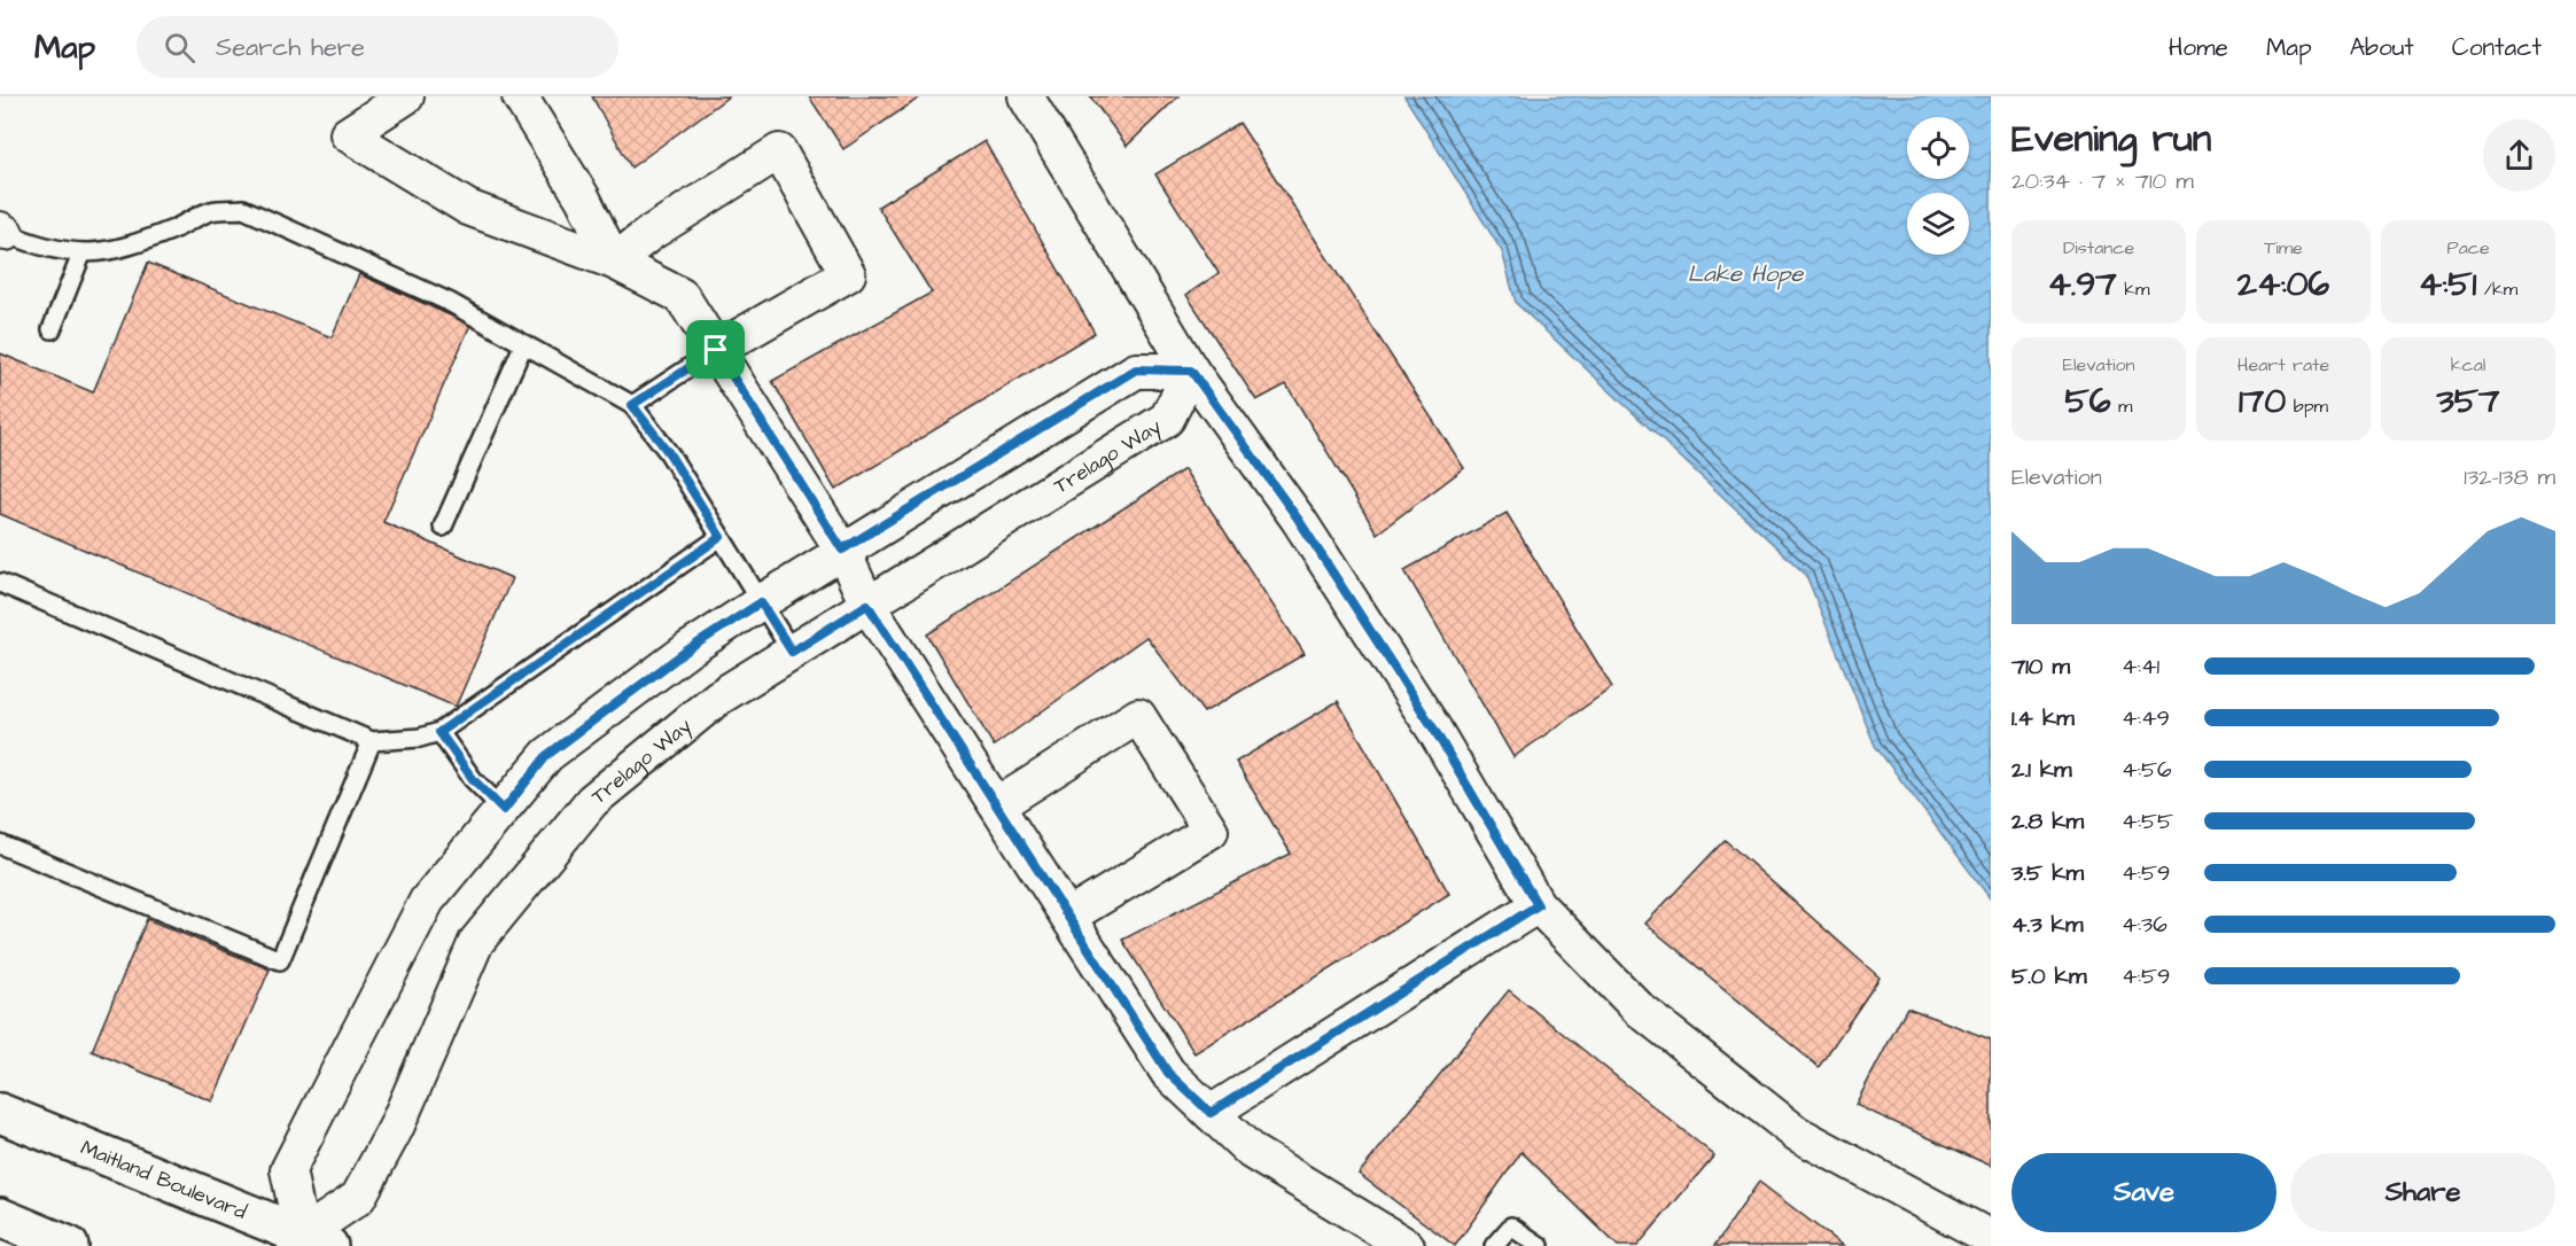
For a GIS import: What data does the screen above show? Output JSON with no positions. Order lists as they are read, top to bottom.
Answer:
{
  "streets": {
    "main road": ["Maitland Boulevard"],
    "street": ["Trelago Way"]
  },
  "crossings": [
    ["Trelago Way", "Maitland Boulevard"]
  ],
  "water": ["Lake Hope"],
  "page": {
    "header": "Map",
    "search": "Search here",
    "nav": [
      "Home",
      "Map",
      "About",
      "Contact"
    ],
    "heading": ["Evening run", "20:34 · 7 × 710 m"],
    "stats": [
      ["Distance", "4.97 km"],
      ["Time", "24:06"],
      ["Pace", "4:51 /km"],
      ["Elevation", "56 m"],
      ["Heart rate", "170 bpm"],
      ["kcal", "357"]
    ],
    "chart": ["Elevation", "132–138 m"],
    "list": [
      {
        "name": "710 m",
        "note": "4:41"
      },
      {
        "name": "1.4 km",
        "note": "4:49"
      },
      {
        "name": "2.1 km",
        "note": "4:56"
      },
      {
        "name": "2.8 km",
        "note": "4:55"
      },
      {
        "name": "3.5 km",
        "note": "4:59"
      },
      {
        "name": "4.3 km",
        "note": "4:36"
      },
      {
        "name": "5.0 km",
        "note": "4:59"
      }
    ],
    "buttons": ["Save", "Share"]
  }
}
